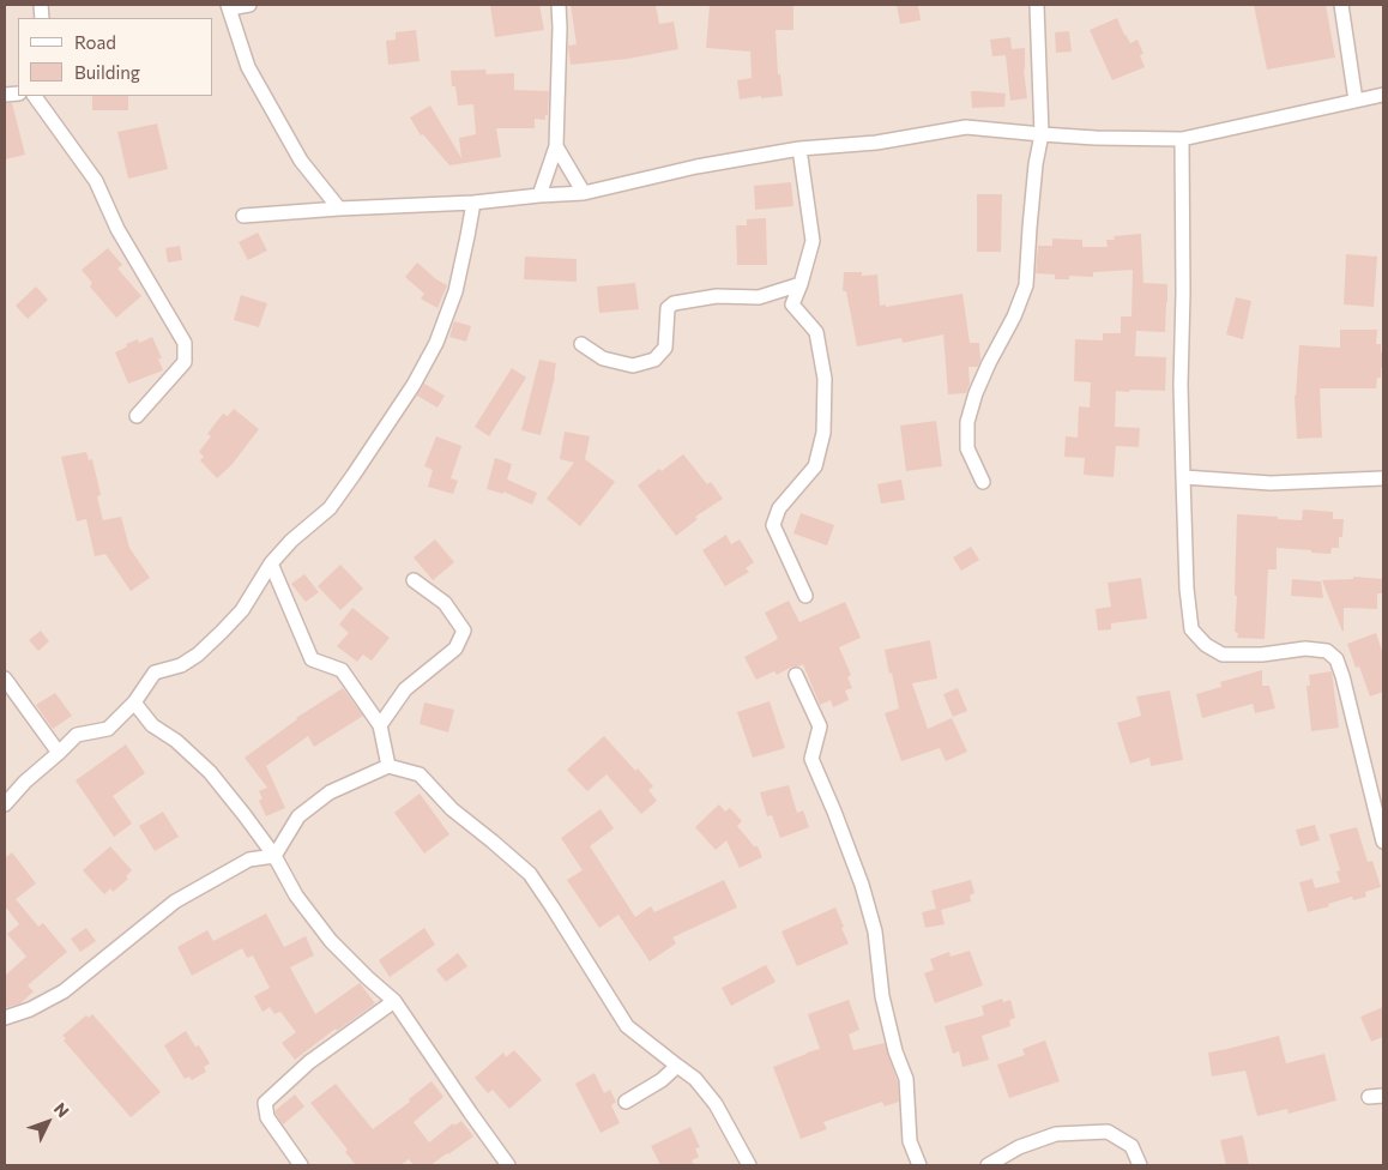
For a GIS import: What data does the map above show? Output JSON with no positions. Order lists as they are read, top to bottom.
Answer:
{
  "legend": ["Road", "Building"],
  "north": "top right"
}
